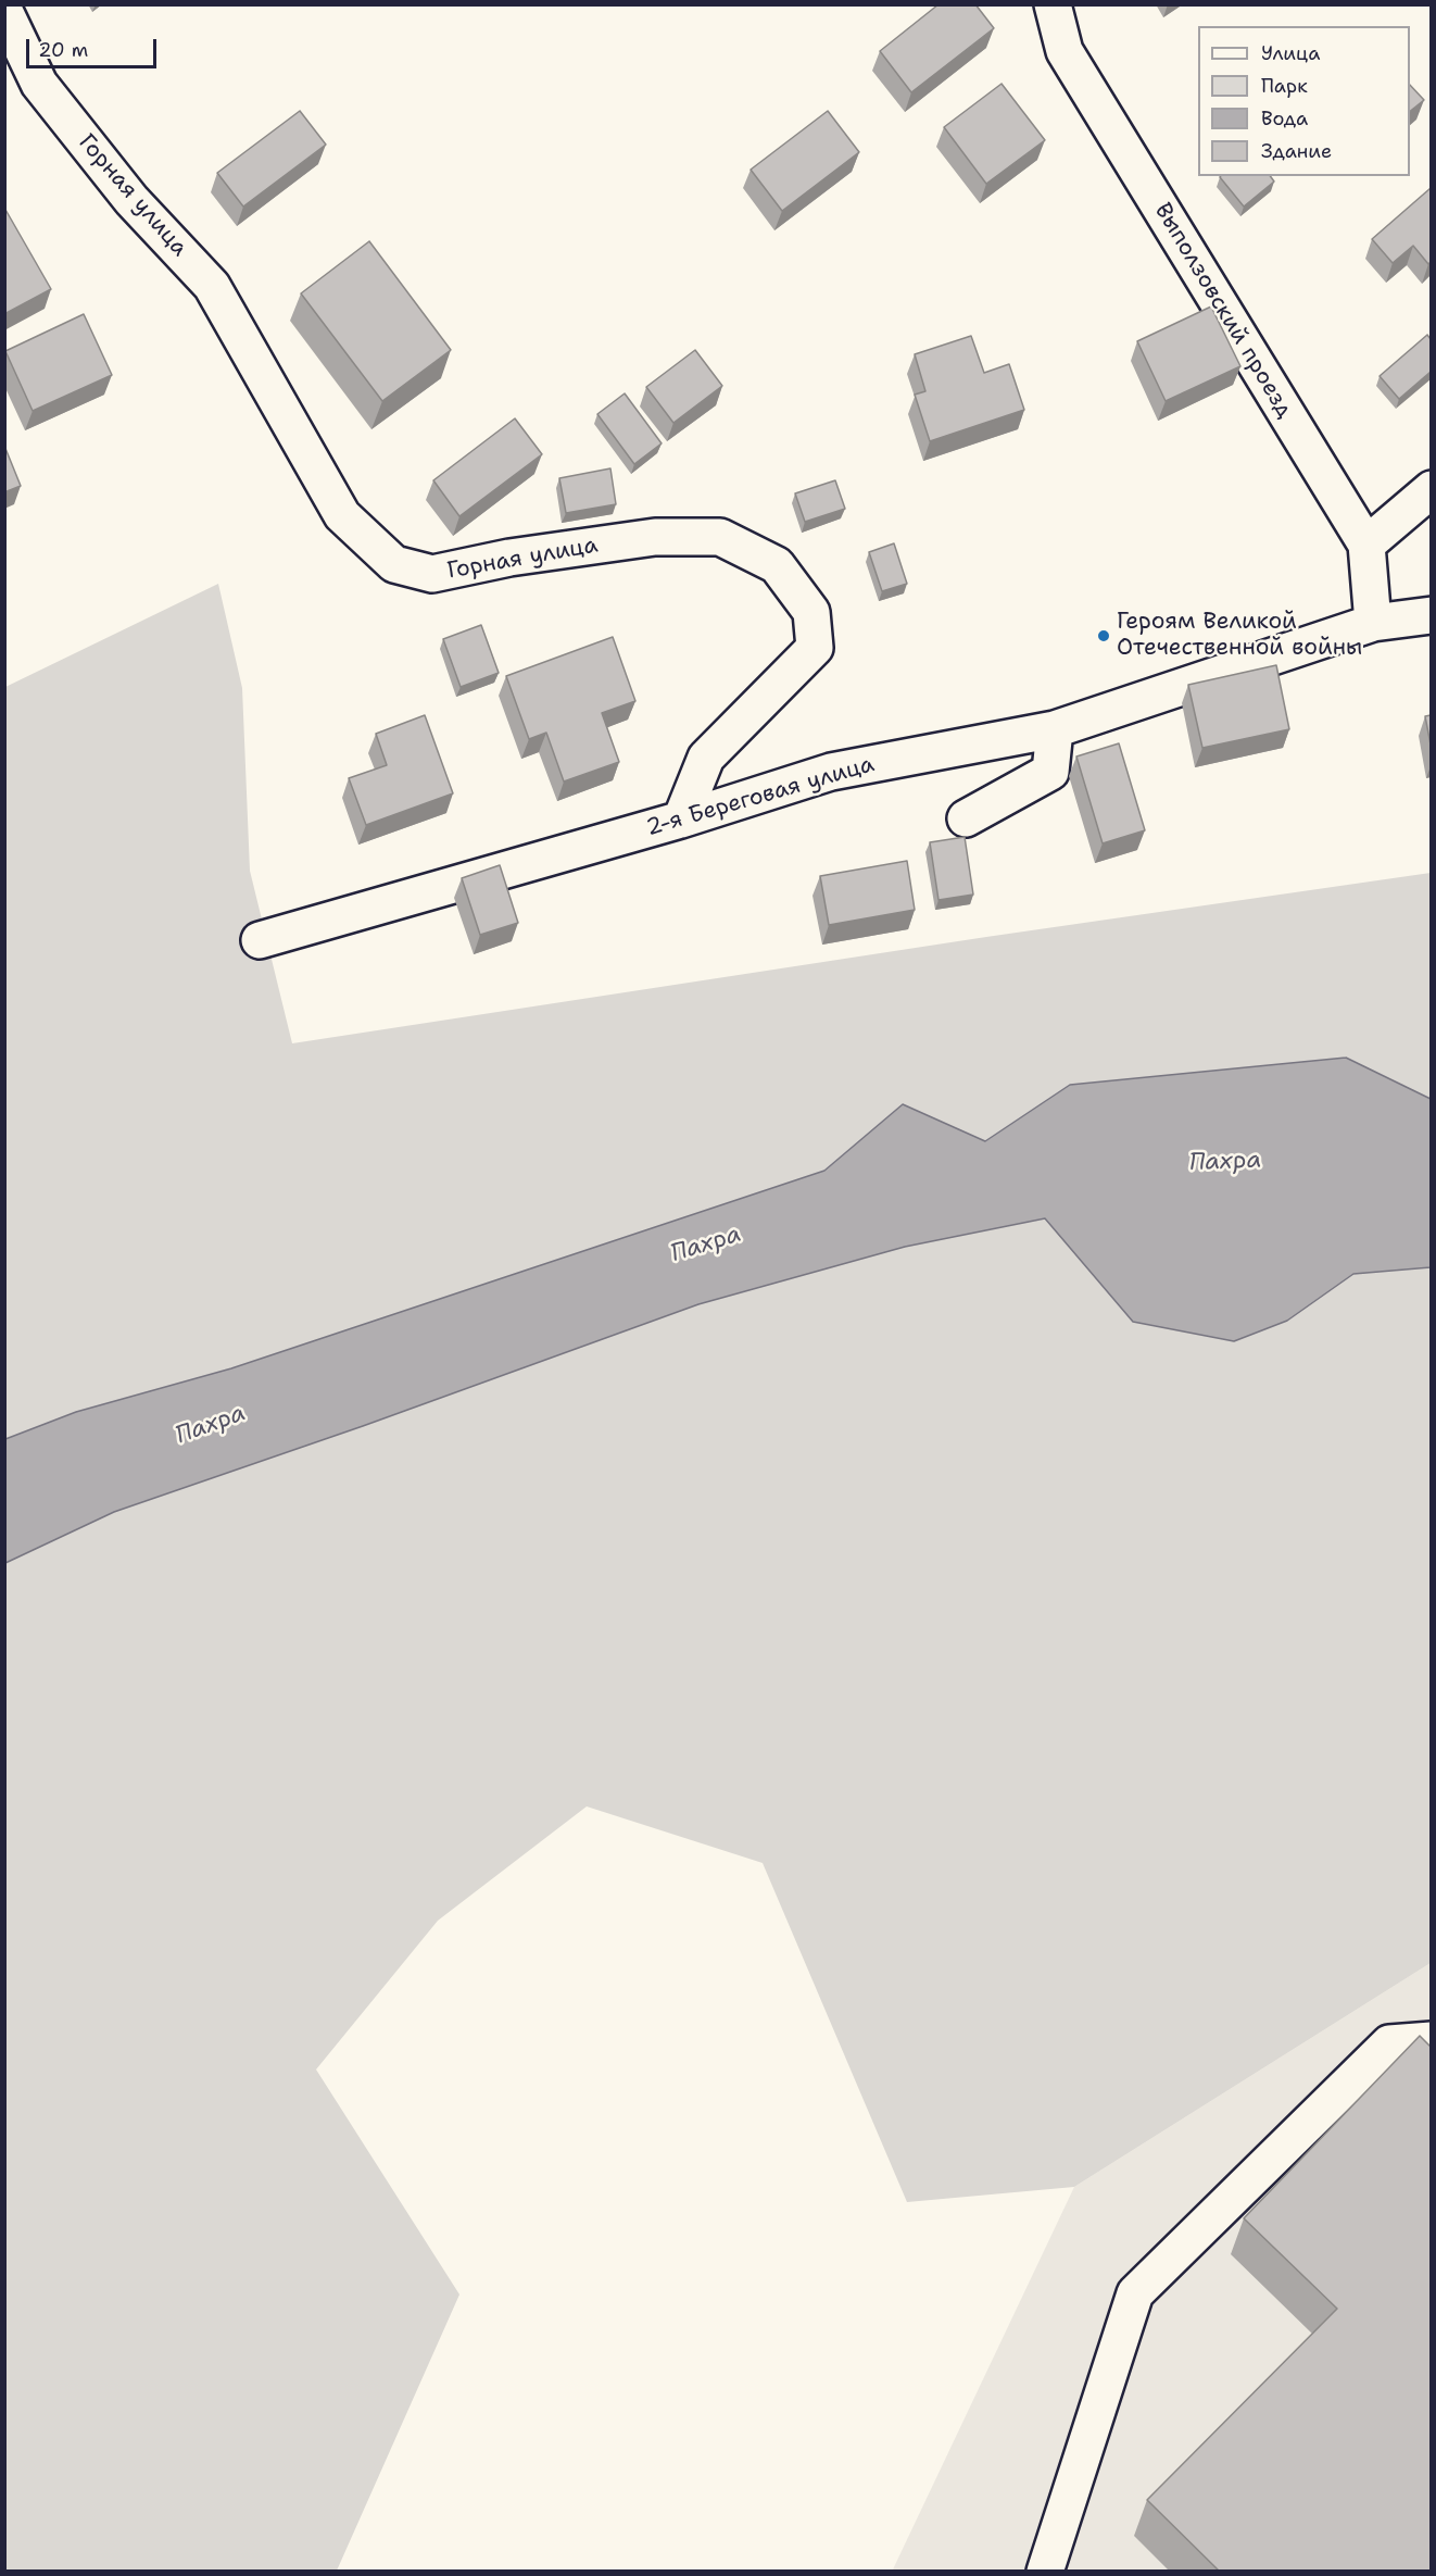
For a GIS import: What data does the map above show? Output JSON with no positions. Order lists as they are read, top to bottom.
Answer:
{
  "streets": {
    "street": ["Горная улица", "Выползовский проезд", "2-я Береговая улица"]
  },
  "crossings": [
    ["Горная улица", "2-я Береговая улица"],
    ["Выползовский проезд", "2-я Береговая улица"]
  ],
  "water": ["Пахра"],
  "places": ["Героям Великой Отечественной войны"],
  "legend": [
    "Улица",
    "Парк",
    "Вода",
    "Здание"
  ],
  "scale_bar": "20 m"
}
